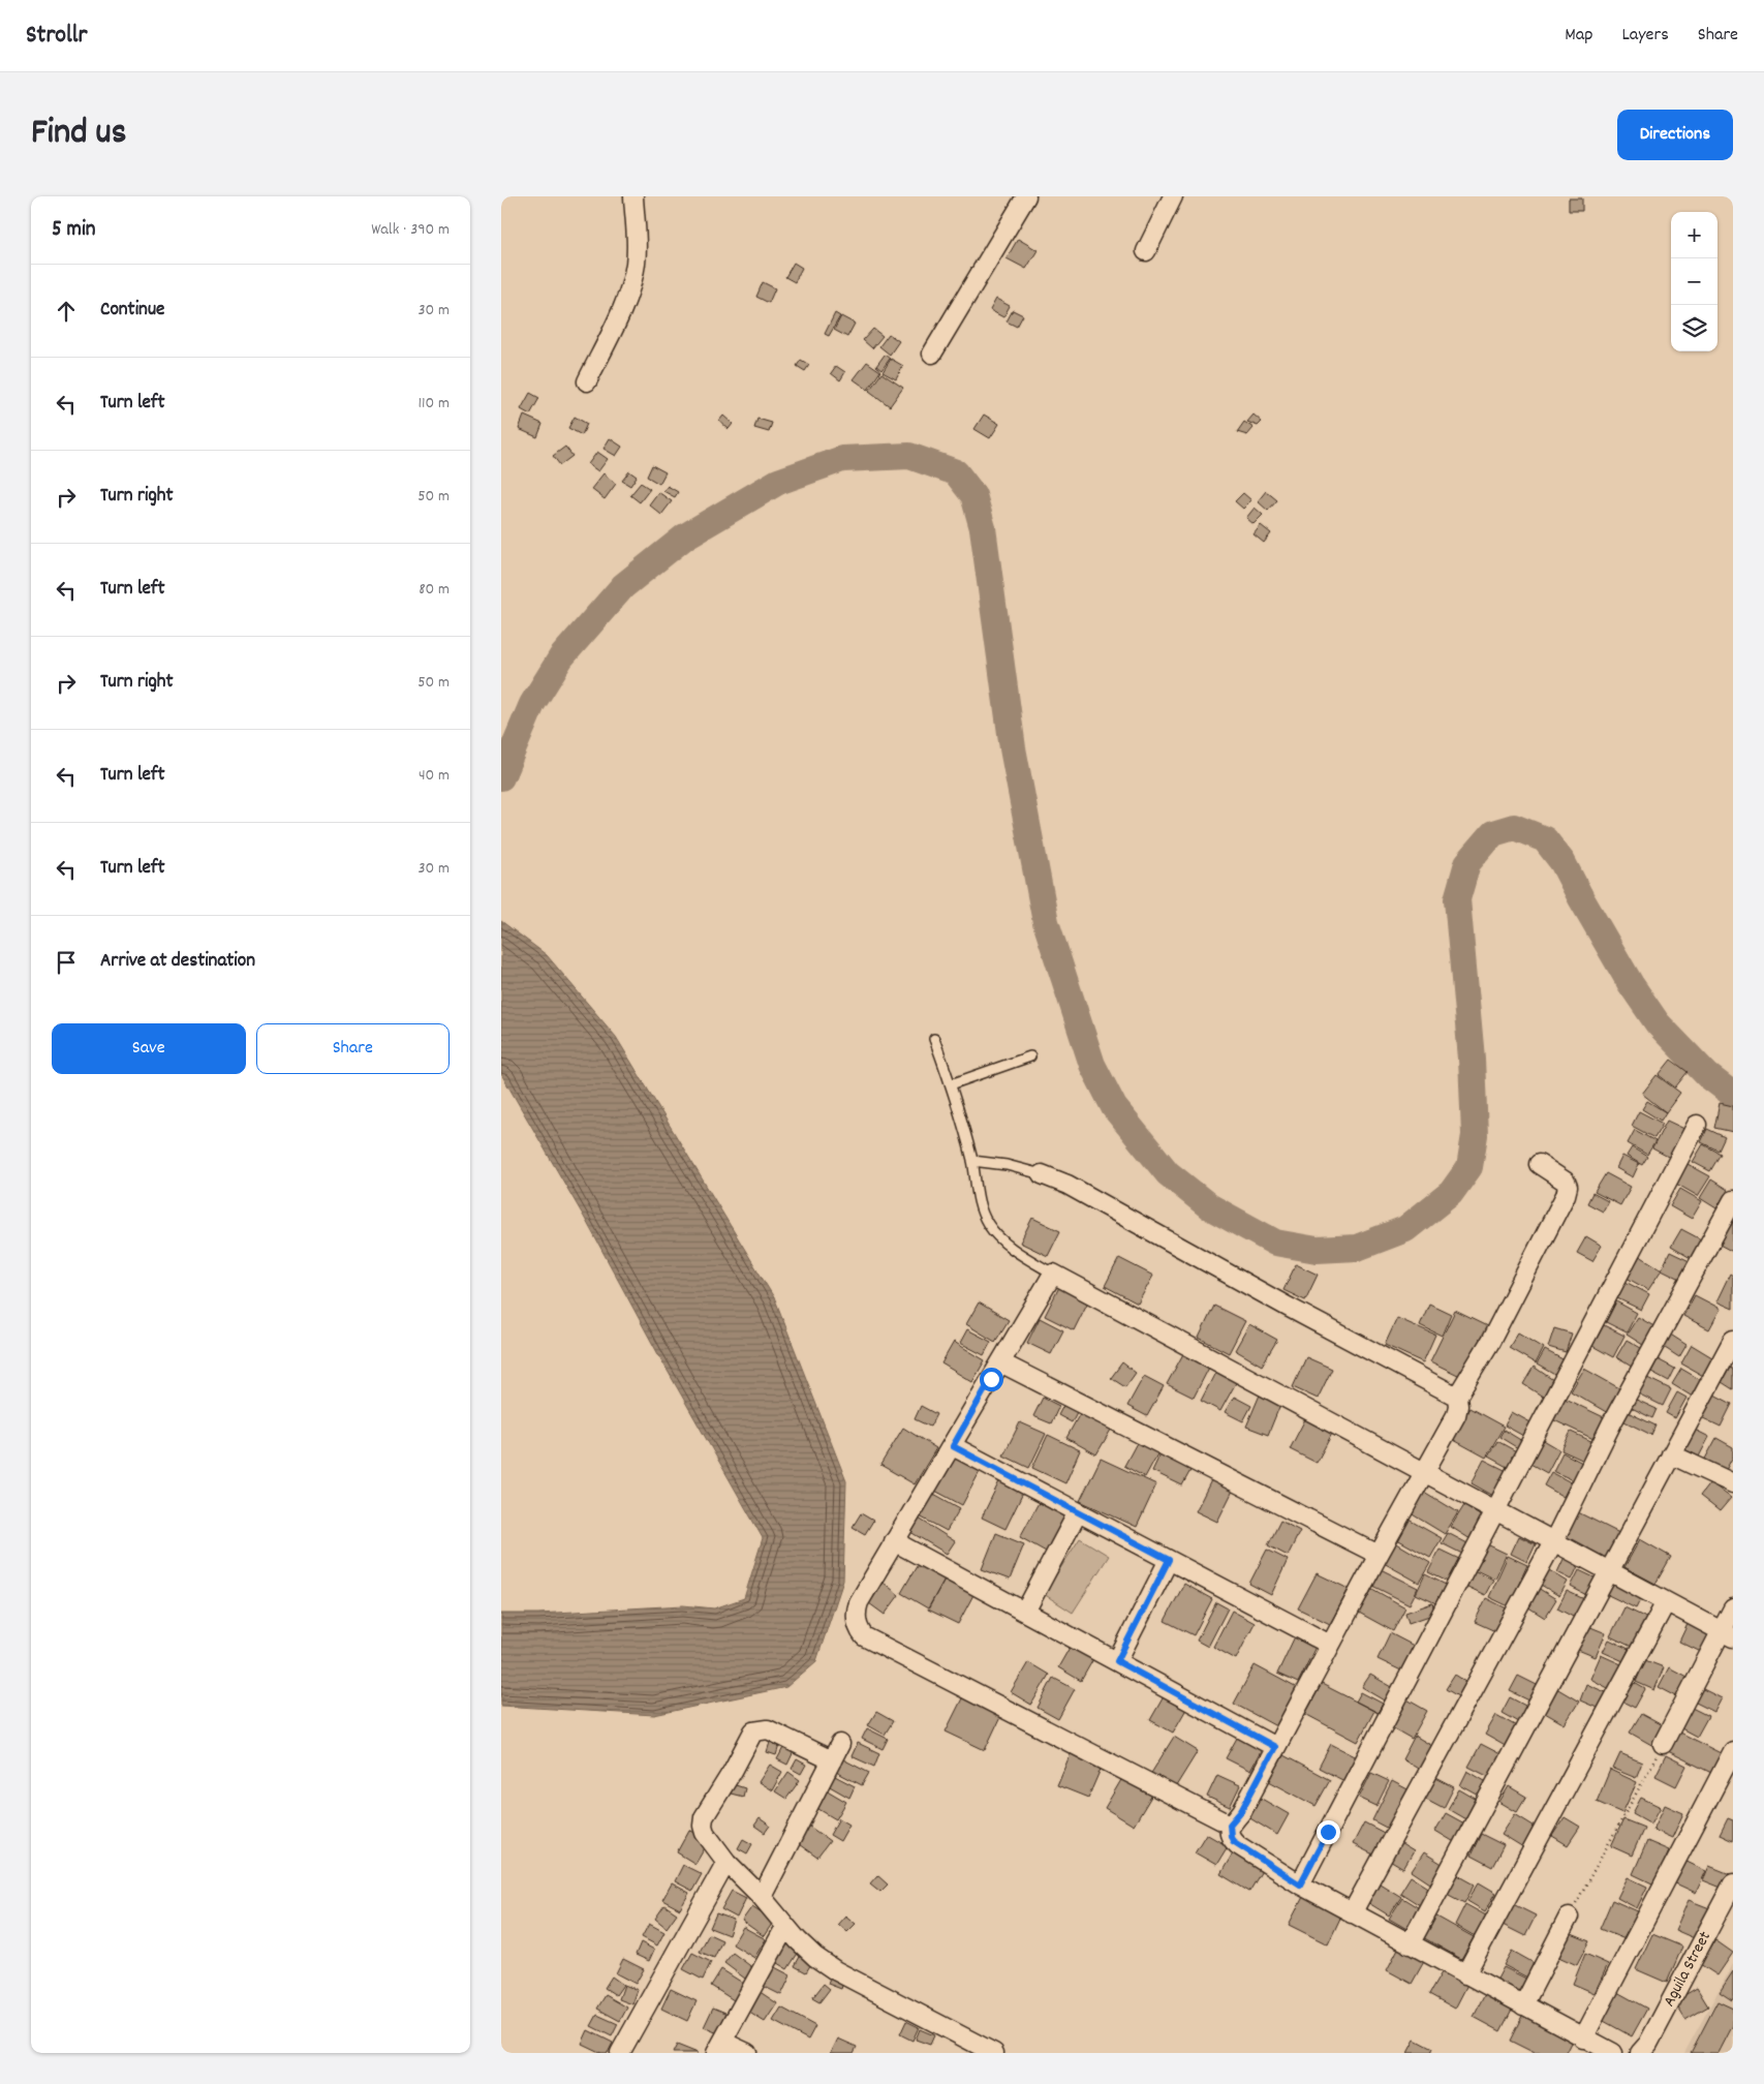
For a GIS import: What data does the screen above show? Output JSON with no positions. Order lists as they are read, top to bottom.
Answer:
{
  "streets": {
    "street": ["Aguila Street"]
  },
  "page": {
    "header": "Strollr",
    "nav": ["Map", "Layers", "Share"],
    "title": "Find us",
    "buttons": [
      "Directions",
      ["Save", "Share"]
    ],
    "heading": ["5 min", "Walk · 390 m"],
    "map_buttons": ["+", "−"],
    "list": [
      ["Continue", "30 m"],
      ["Turn left", "110 m"],
      ["Turn right", "50 m"],
      ["Turn left", "80 m"],
      ["Turn right", "50 m"],
      ["Turn left", "40 m"],
      ["Turn left", "30 m"],
      "Arrive at destination"
    ]
  }
}
